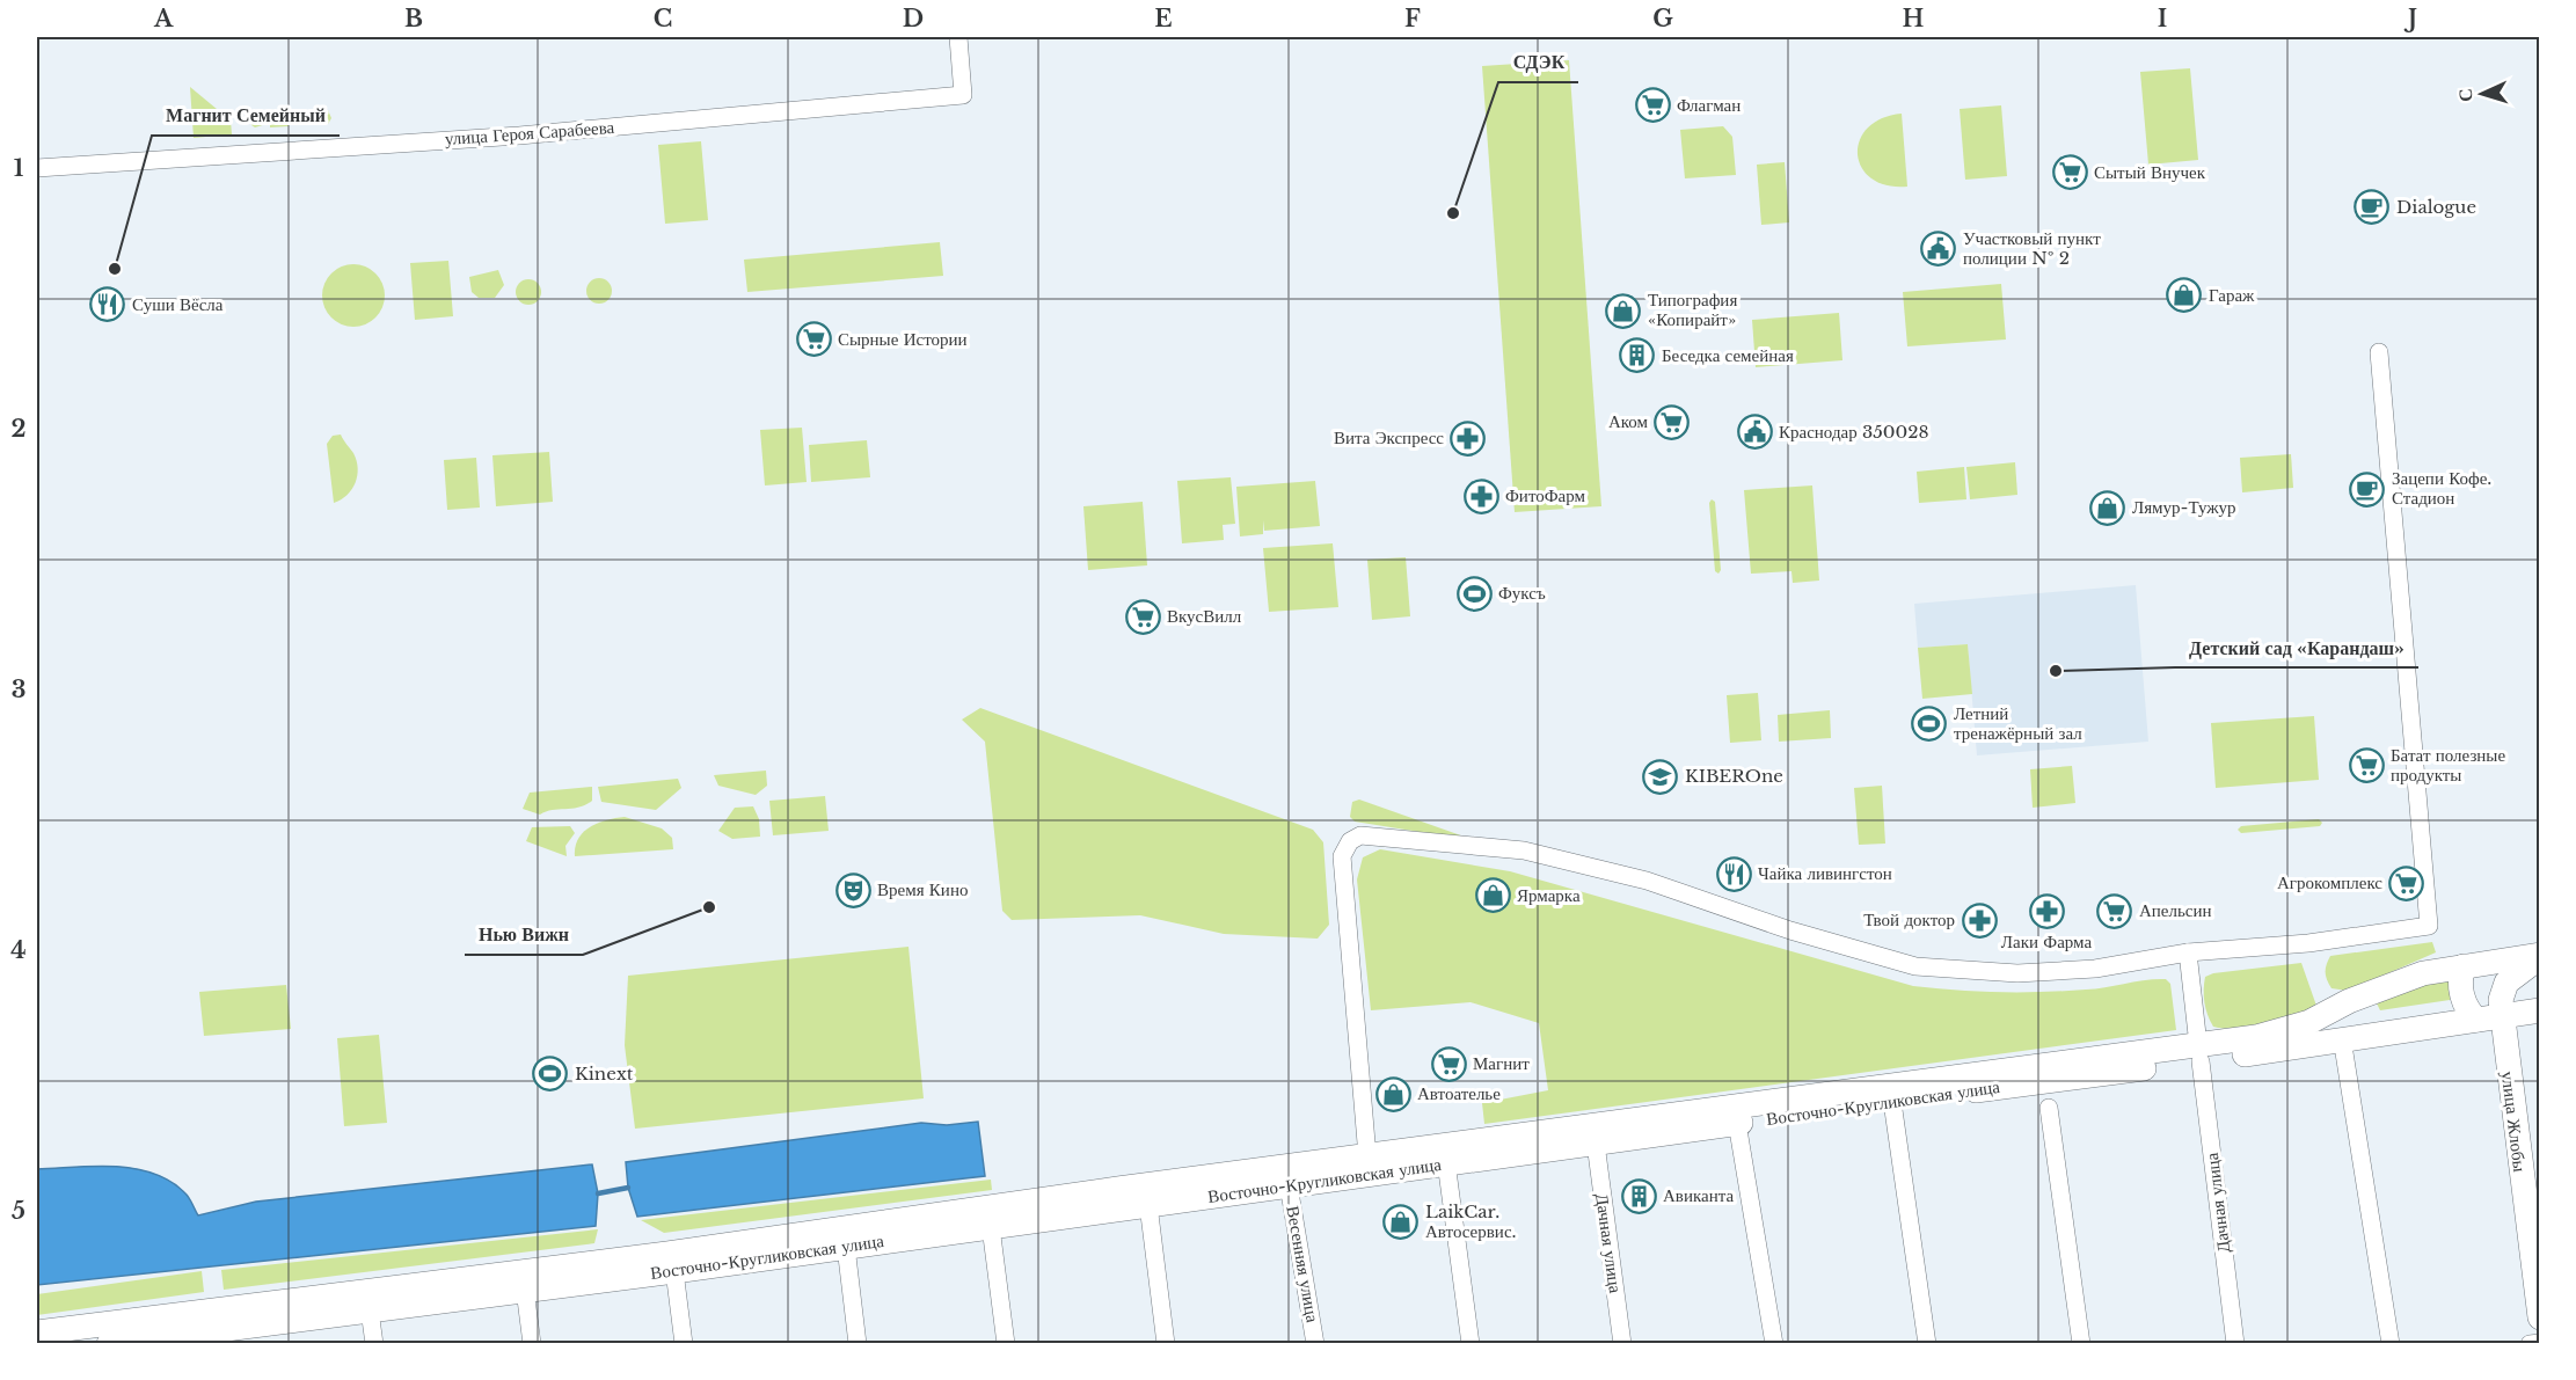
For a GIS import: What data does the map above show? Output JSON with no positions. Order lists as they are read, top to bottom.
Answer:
{
  "streets": {
    "main road": ["Восточно-Кругликовская улица", "улица Жлобы"],
    "street": ["улица Героя Сарабеева", "Дачная улица", "Весенняя улица"]
  },
  "crossings": [
    ["Восточно-Кругликовская улица", "улица Жлобы"],
    ["Восточно-Кругликовская улица", "Дачная улица"],
    ["Восточно-Кругликовская улица", "Весенняя улица"]
  ],
  "places": {
    "supermarket": [
      "Флагман",
      "Сытый Внучек",
      "Сырные Истории",
      "Аком",
      "ВкусВилл",
      "Батат полезные продукты",
      "Агрокомплекс",
      "Апельсин",
      "Магнит"
    ],
    "cafe": ["Dialogue", "Зацепи Кофе. Стадион"],
    "other": [
      "СДЭК",
      "Магнит Семейный",
      "Детский сад «Карандаш»",
      "Нью Вижн"
    ],
    "public building": ["Участковый пункт полиции № 2", "Краснодар 350028"],
    "shop": [
      "Гараж",
      "Типография «Копирайт»",
      "Лямур-Тужур",
      "Ярмарка",
      "Автоателье",
      "LaikCar. Автосервис."
    ],
    "restaurant": ["Суши Вёсла", "Чайка ливингстон"],
    "building": ["Беседка семейная", "Авиканта"],
    "pharmacy": [
      "Вита Экспресс",
      "ФитоФарм",
      "Лаки Фарма",
      "Твой доктор"
    ],
    "sports": ["Фуксъ", "Летний тренажёрный зал", "Kinext"],
    "school or university": ["KIBEROne"],
    "theatre": ["Время Кино"]
  },
  "north": "left",
  "grid": {
    "columns": [
      "A",
      "B",
      "C",
      "D",
      "E",
      "F",
      "G",
      "H",
      "I",
      "J"
    ],
    "rows": [
      "1",
      "2",
      "3",
      "4",
      "5"
    ]
  }
}
